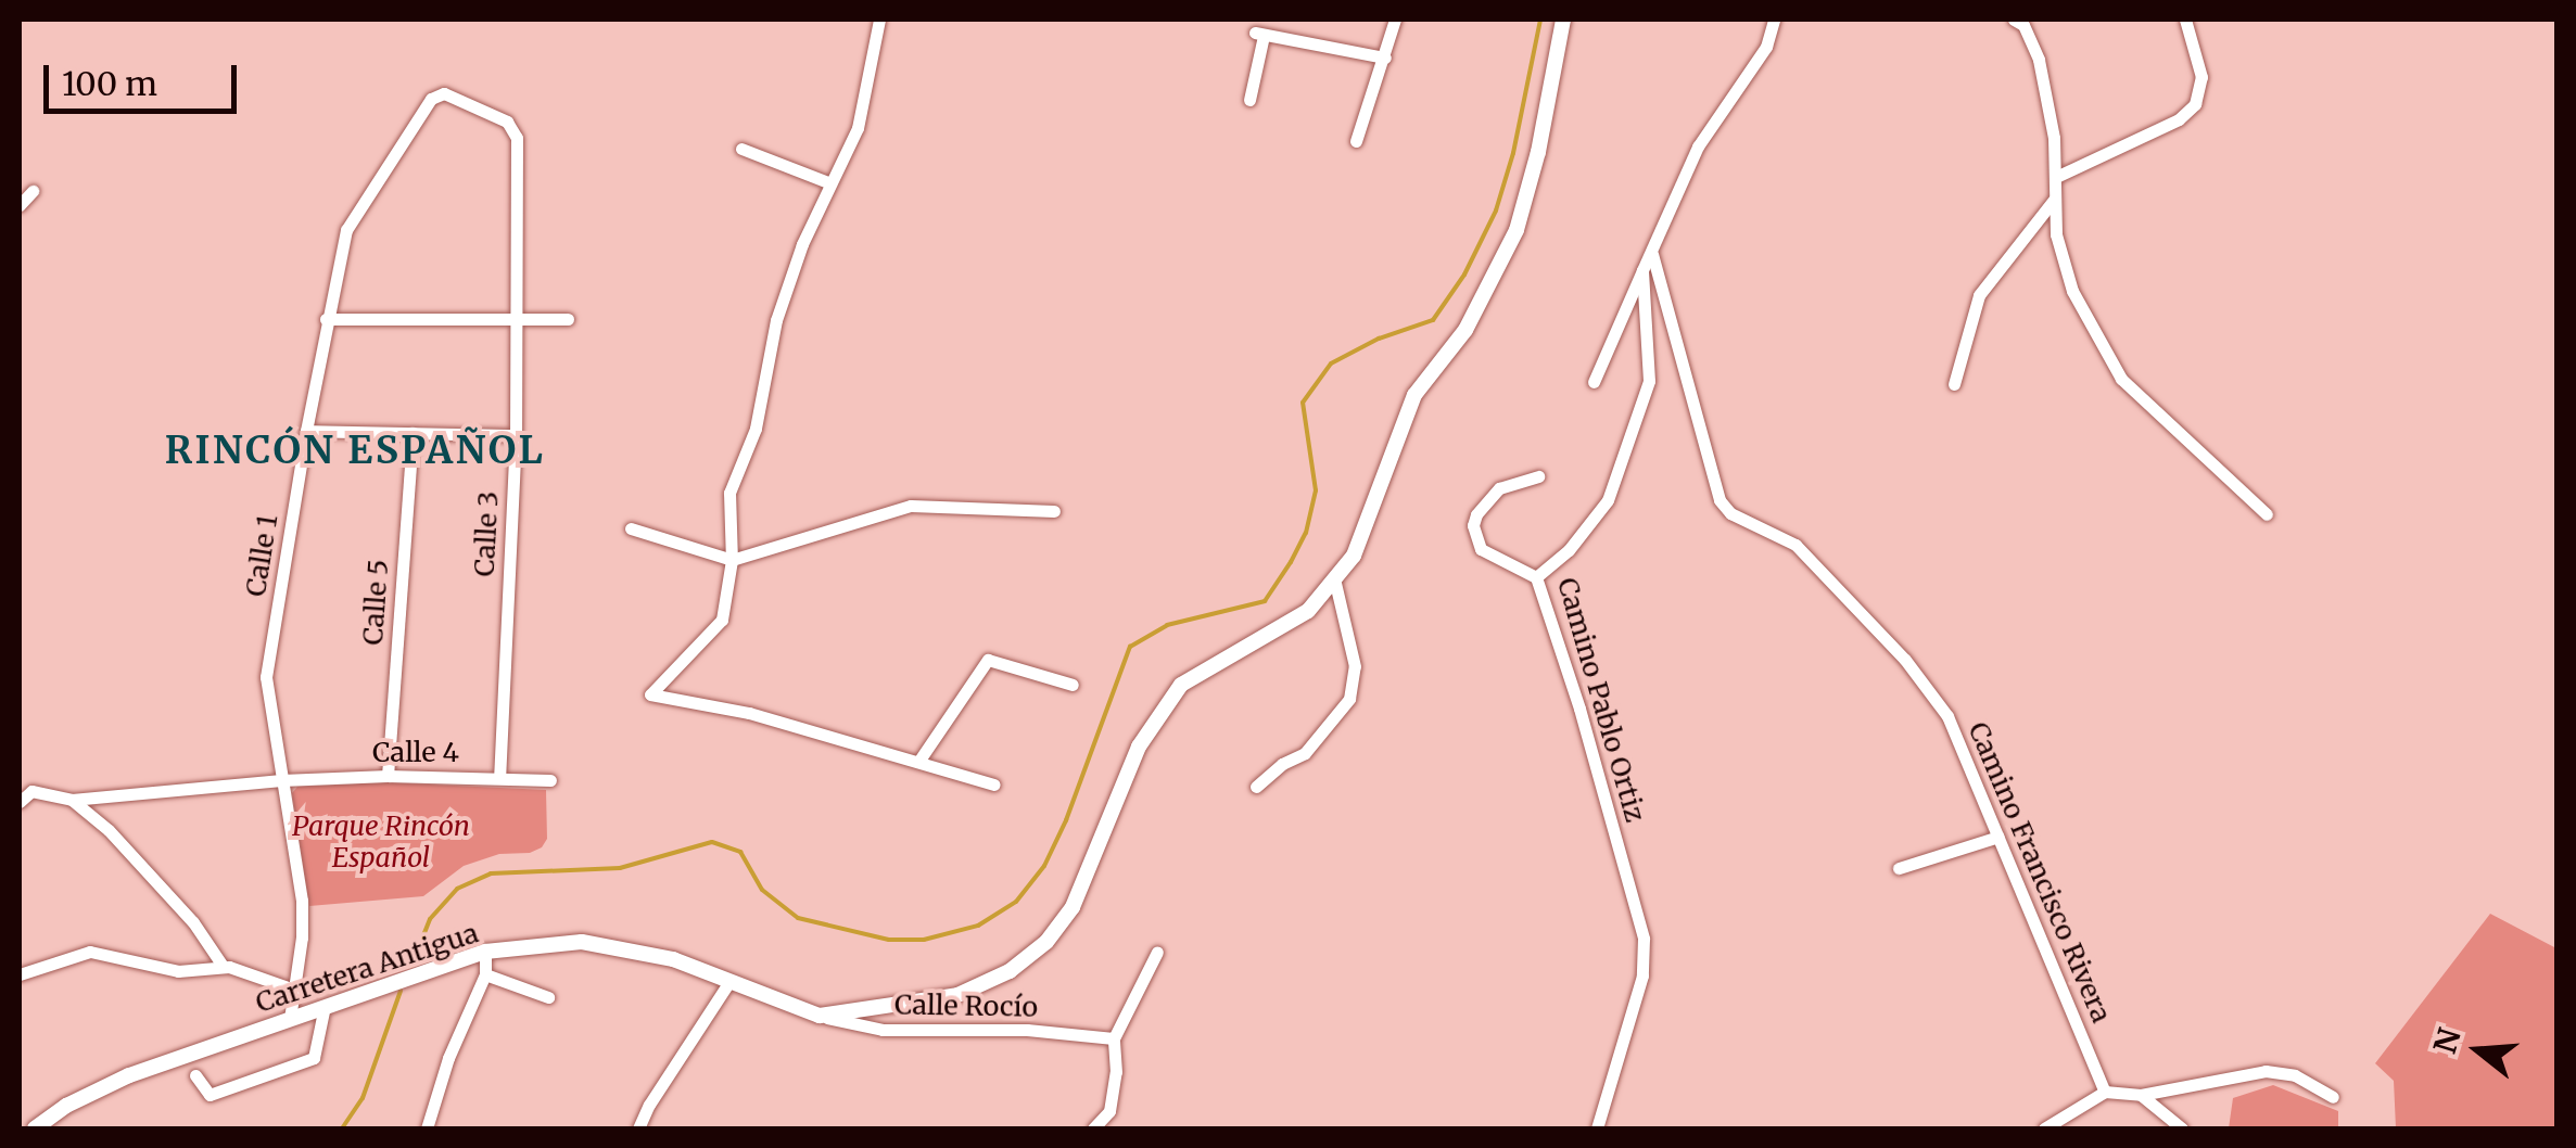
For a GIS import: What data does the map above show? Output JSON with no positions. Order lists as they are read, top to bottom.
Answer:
{
  "streets": {
    "street": [
      "Calle 3",
      "Calle 1",
      "Calle 5",
      "Camino Pablo Ortiz",
      "Calle 4",
      "Camino Francisco Rivera",
      "Carretera Antigua",
      "Calle Rocío"
    ]
  },
  "crossings": [
    ["Calle 3", "Calle 1"],
    ["Calle 3", "Calle 4"],
    ["Calle 1", "Calle 4"],
    ["Calle 1", "Carretera Antigua"],
    ["Calle 5", "Calle 4"],
    ["Carretera Antigua", "Calle Rocío"]
  ],
  "districts": ["RINCÓN ESPAÑOL"],
  "parks": ["Parque Rincón Español"],
  "scale_bar": "100 m",
  "north": "left"
}
